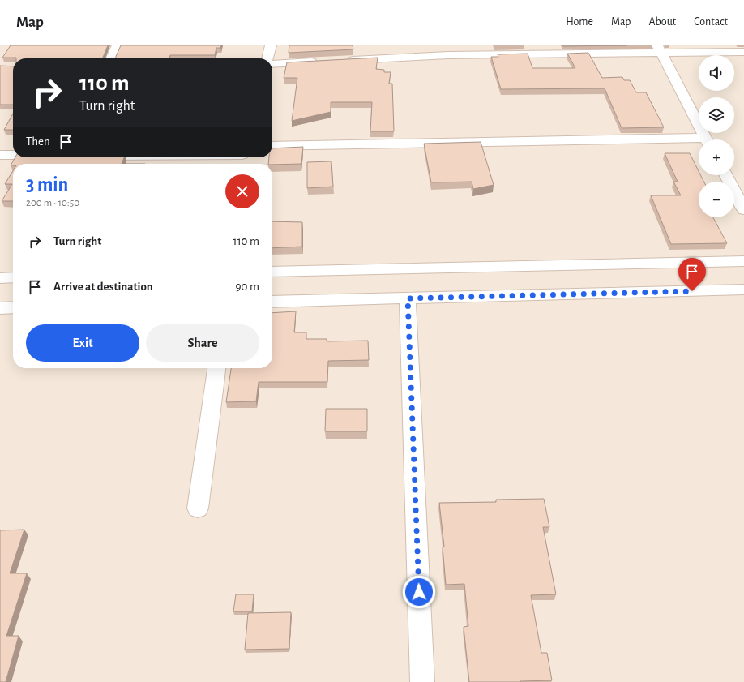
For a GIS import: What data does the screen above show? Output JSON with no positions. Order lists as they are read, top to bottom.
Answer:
{
  "page": {
    "header": "Map",
    "nav": [
      "Home",
      "Map",
      "About",
      "Contact"
    ],
    "map_buttons": ["+", "−"],
    "turn": ["110 m", "Turn right"],
    "then": "Then",
    "heading": ["3 min", "200 m · 10:50"],
    "list": [
      {
        "name": "Turn right",
        "value": "110 m"
      },
      {
        "name": "Arrive at destination",
        "value": "90 m"
      }
    ],
    "buttons": ["Exit", "Share"]
  }
}
